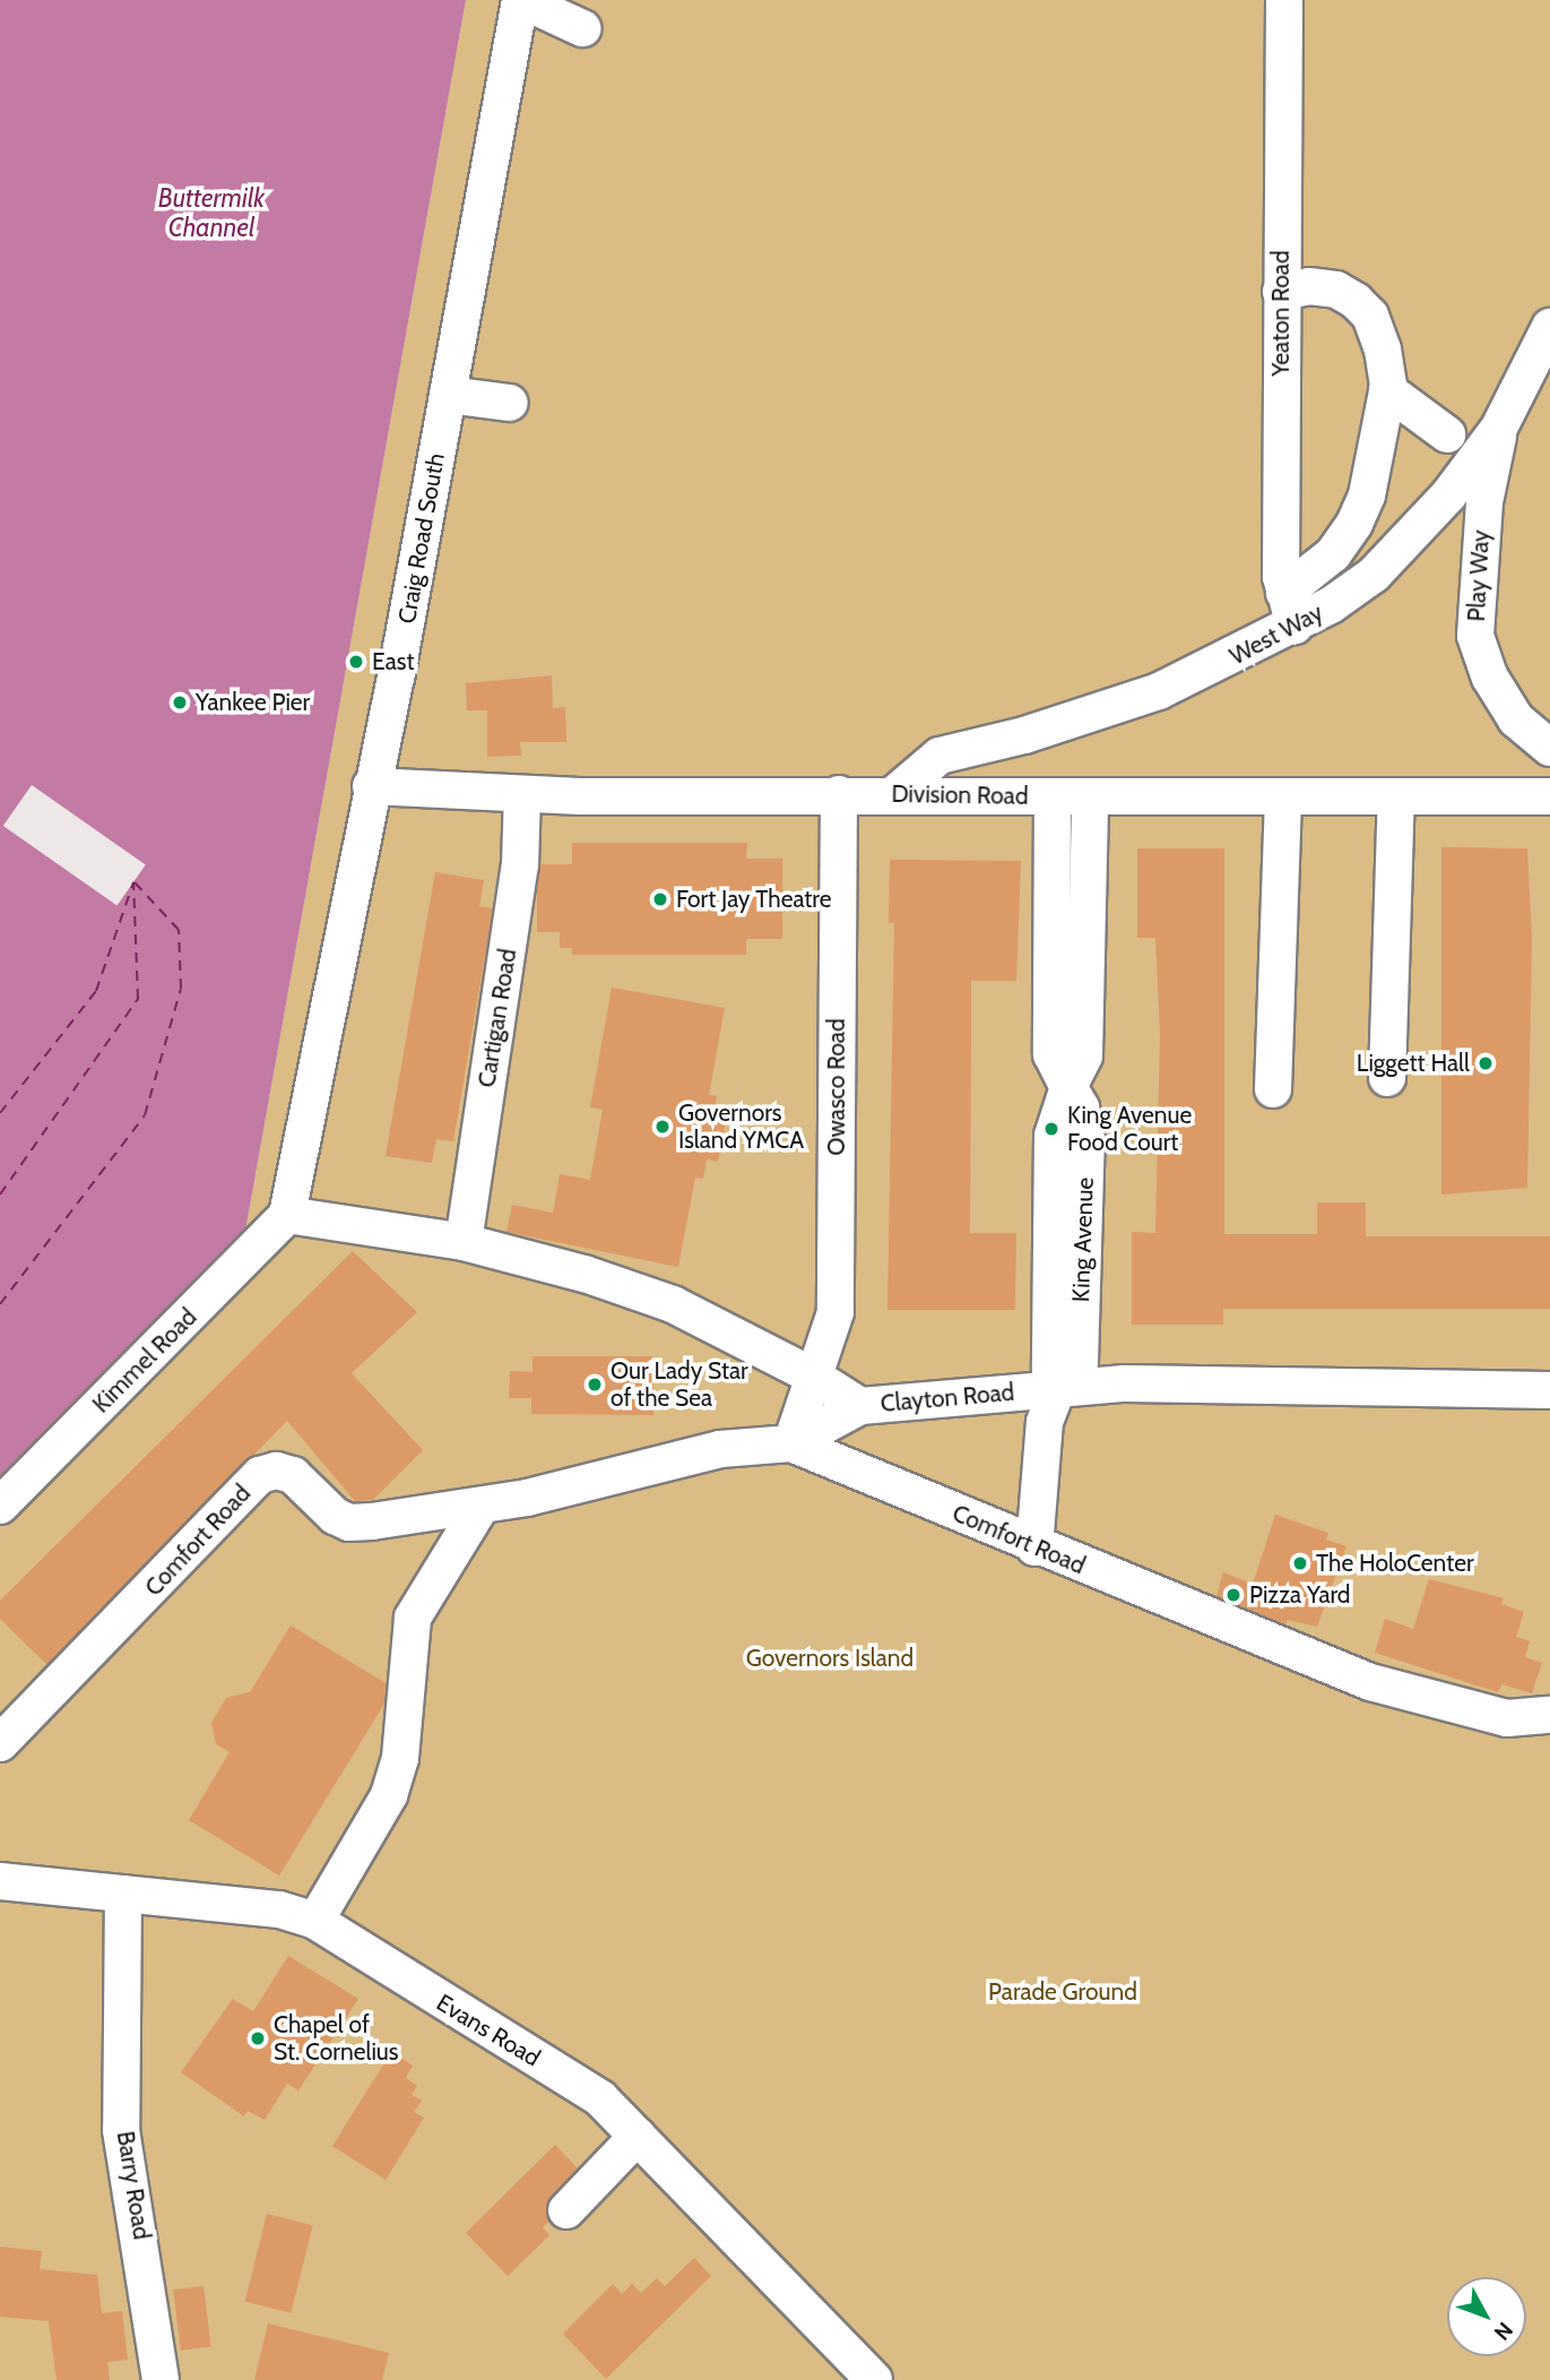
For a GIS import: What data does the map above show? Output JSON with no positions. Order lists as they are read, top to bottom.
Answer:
{
  "streets": {
    "street": [
      "Yeaton Road",
      "Craig Road South",
      "Play Way",
      "West Way",
      "Division Road",
      "Cartigan Road",
      "Owasco Road",
      "King Avenue",
      "Kimmel Road",
      "Clayton Road",
      "Comfort Road",
      "Evans Road",
      "Barry Road"
    ]
  },
  "crossings": [
    ["Yeaton Road", "West Way"],
    ["Craig Road South", "Division Road"],
    ["Craig Road South", "Kimmel Road"],
    ["Craig Road South", "Clayton Road"],
    ["Play Way", "West Way"],
    ["West Way", "Division Road"],
    ["Division Road", "Cartigan Road"],
    ["Division Road", "Owasco Road"],
    ["Division Road", "King Avenue"],
    ["Cartigan Road", "Clayton Road"],
    ["Owasco Road", "Clayton Road"],
    ["Owasco Road", "Comfort Road"],
    ["King Avenue", "Clayton Road"],
    ["King Avenue", "Comfort Road"],
    ["Kimmel Road", "Clayton Road"],
    ["Evans Road", "Barry Road"]
  ],
  "water": ["Buttermilk Channel"],
  "parks": ["Governors Island", "Parade Ground"],
  "places": [
    "East",
    "Yankee Pier",
    "Fort Jay Theatre",
    "Liggett Hall",
    "Governors Island YMCA",
    "King Avenue Food Court",
    "Our Lady Star of the Sea",
    "The HoloCenter",
    "Pizza Yard",
    "Chapel of St. Cornelius"
  ],
  "north": "bottom right"
}
